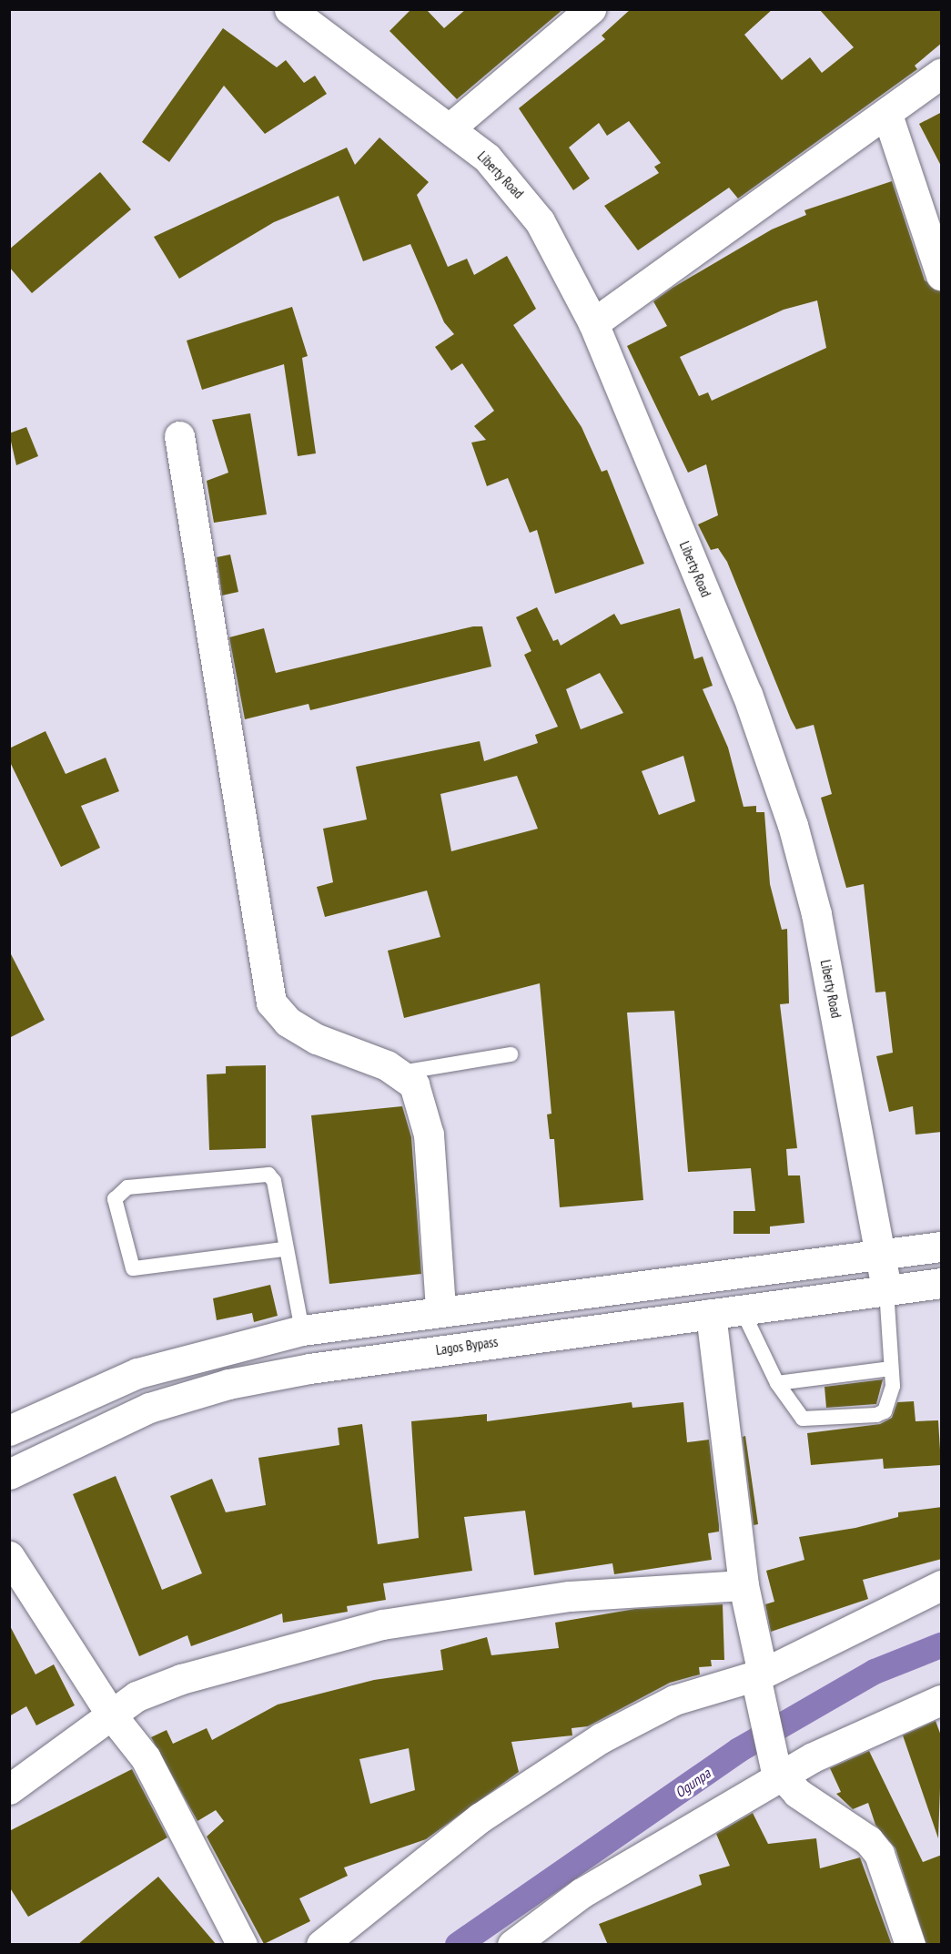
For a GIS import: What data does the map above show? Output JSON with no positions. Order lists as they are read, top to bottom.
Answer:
{
  "streets": {
    "street": ["Liberty Road", "Lagos Bypass"]
  },
  "crossings": [
    ["Liberty Road", "Lagos Bypass"]
  ],
  "water": ["Ogunpa"]
}
